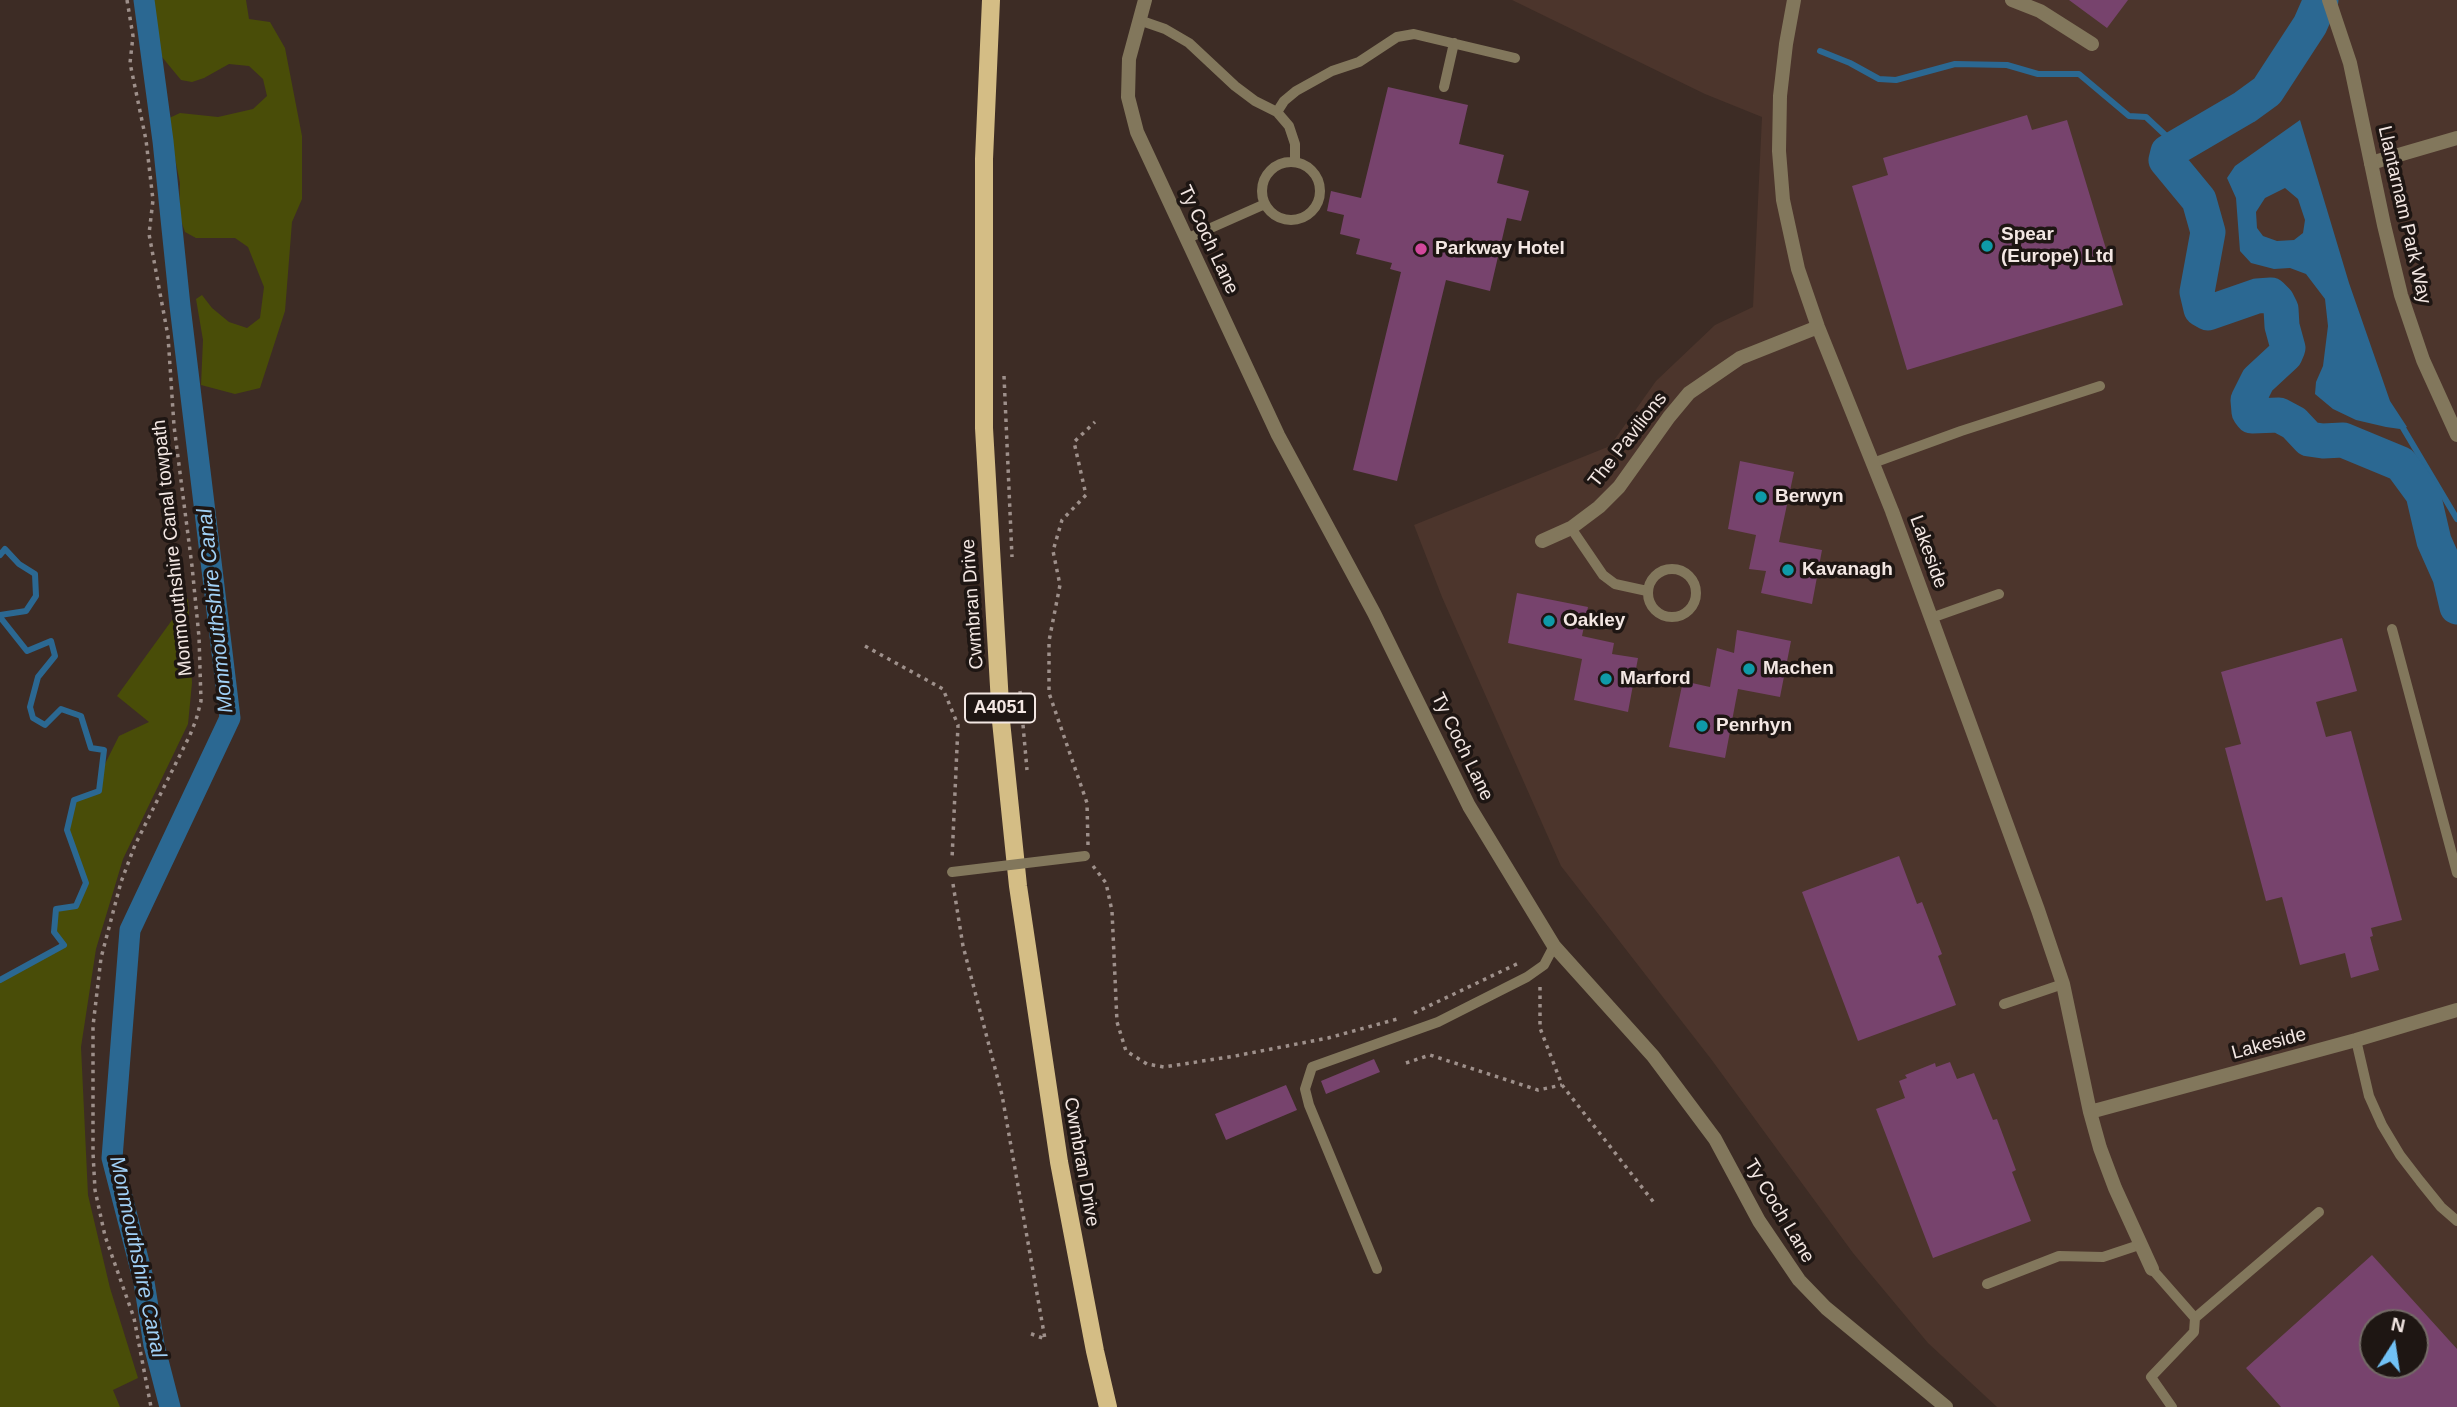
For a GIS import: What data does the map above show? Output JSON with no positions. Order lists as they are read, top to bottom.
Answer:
{
  "streets": {
    "main road": ["Cwmbran Drive", "A4051"],
    "street": [
      "Llantarnam Park Way",
      "Ty Coch Lane",
      "The Pavilions",
      "Lakeside"
    ],
    "path": ["Monmouthshire Canal towpath"]
  },
  "crossings": [
    ["The Pavilions", "Lakeside"]
  ],
  "water": ["Monmouthshire Canal"],
  "places": [
    "Spear (Europe) Ltd",
    "Parkway Hotel",
    "Berwyn",
    "Kavanagh",
    "Oakley",
    "Machen",
    "Marford",
    "Penrhyn"
  ],
  "north": "top"
}
